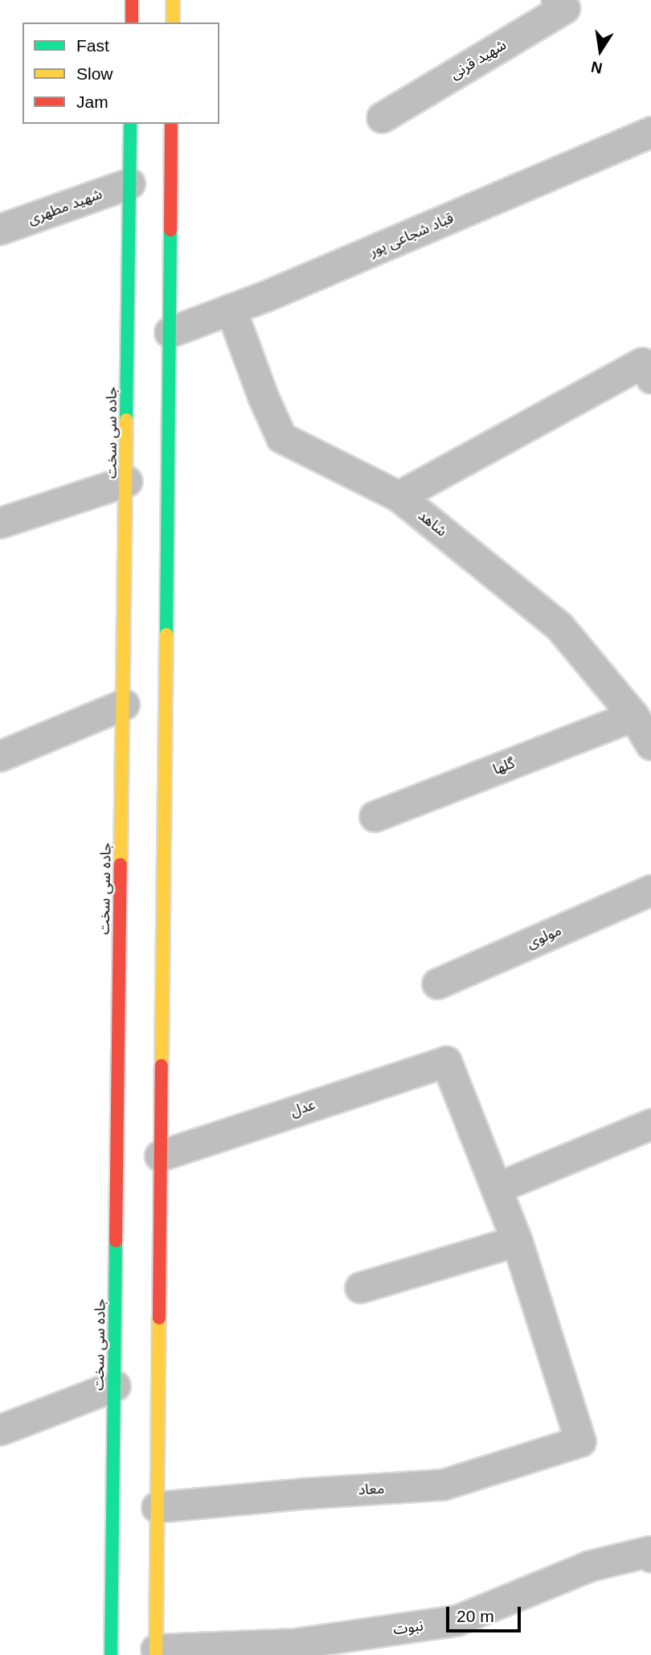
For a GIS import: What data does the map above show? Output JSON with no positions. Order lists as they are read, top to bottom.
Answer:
{
  "streets": {
    "main road": ["جاده سی سخت"],
    "street": [
      "شهید قرنی",
      "شهید مطهری",
      "قباد شجاعی پور",
      "شاهد",
      "گلها",
      "مولوی",
      "عدل",
      "معاد",
      "نبوت"
    ]
  },
  "crossings": [
    ["شهید مطهری", "جاده سی سخت"],
    ["قباد شجاعی پور", "شاهد"],
    ["شاهد", "گلها"]
  ],
  "legend": ["Fast", "Slow", "Jam"],
  "scale_bar": "20 m",
  "north": "bottom"
}
